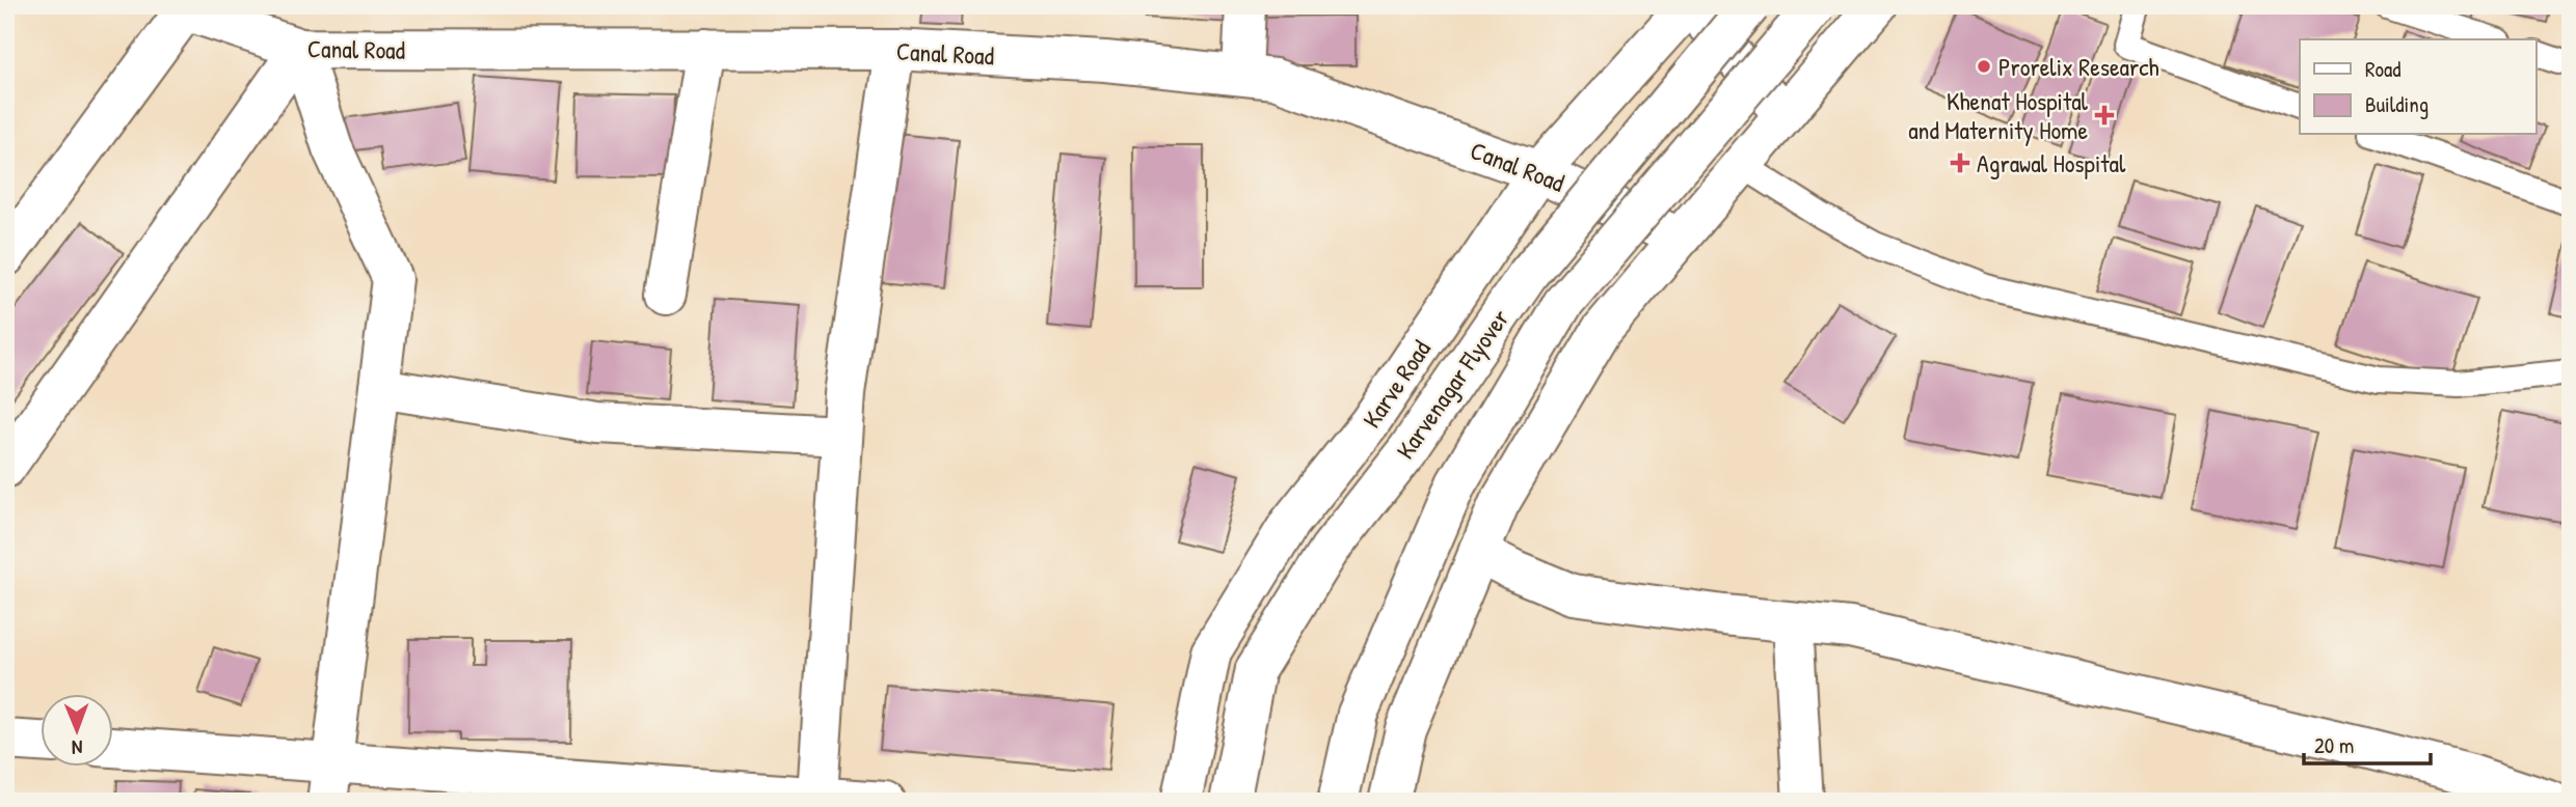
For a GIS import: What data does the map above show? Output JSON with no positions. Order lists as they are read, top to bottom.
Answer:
{
  "streets": {
    "street": ["Canal Road", "Karve Road", "Karvenagar Flyover"]
  },
  "crossings": [
    ["Canal Road", "Karve Road"]
  ],
  "places": {
    "other": ["Prorelix Research"],
    "health": ["Khenat Hospital and Maternity Home", "Agrawal Hospital"]
  },
  "legend": ["Road", "Building"],
  "scale_bar": "20 m",
  "north": "bottom"
}
